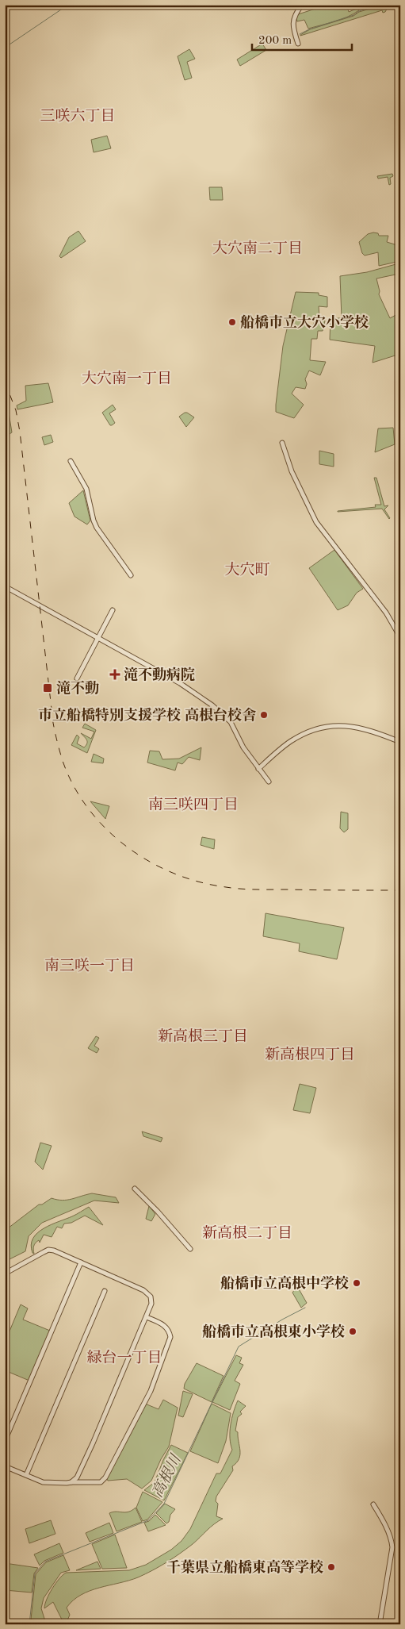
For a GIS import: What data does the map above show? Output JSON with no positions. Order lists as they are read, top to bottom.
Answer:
{
  "districts": [
    "三咲六丁目",
    "大穴南二丁目",
    "大穴南一丁目",
    "大穴町",
    "南三咲四丁目",
    "南三咲一丁目",
    "新高根三丁目",
    "新高根四丁目",
    "新高根二丁目",
    "緑台一丁目"
  ],
  "water": ["高根川"],
  "places": {
    "other": [
      "船橋市立大穴小学校",
      "市立船橋特別支援学校 高根台校舎",
      "船橋市立高根中学校",
      "船橋市立高根東小学校",
      "千葉県立船橋東高等学校"
    ],
    "health": ["滝不動病院"],
    "transit": ["滝不動"]
  },
  "scale_bar": "200 m"
}
